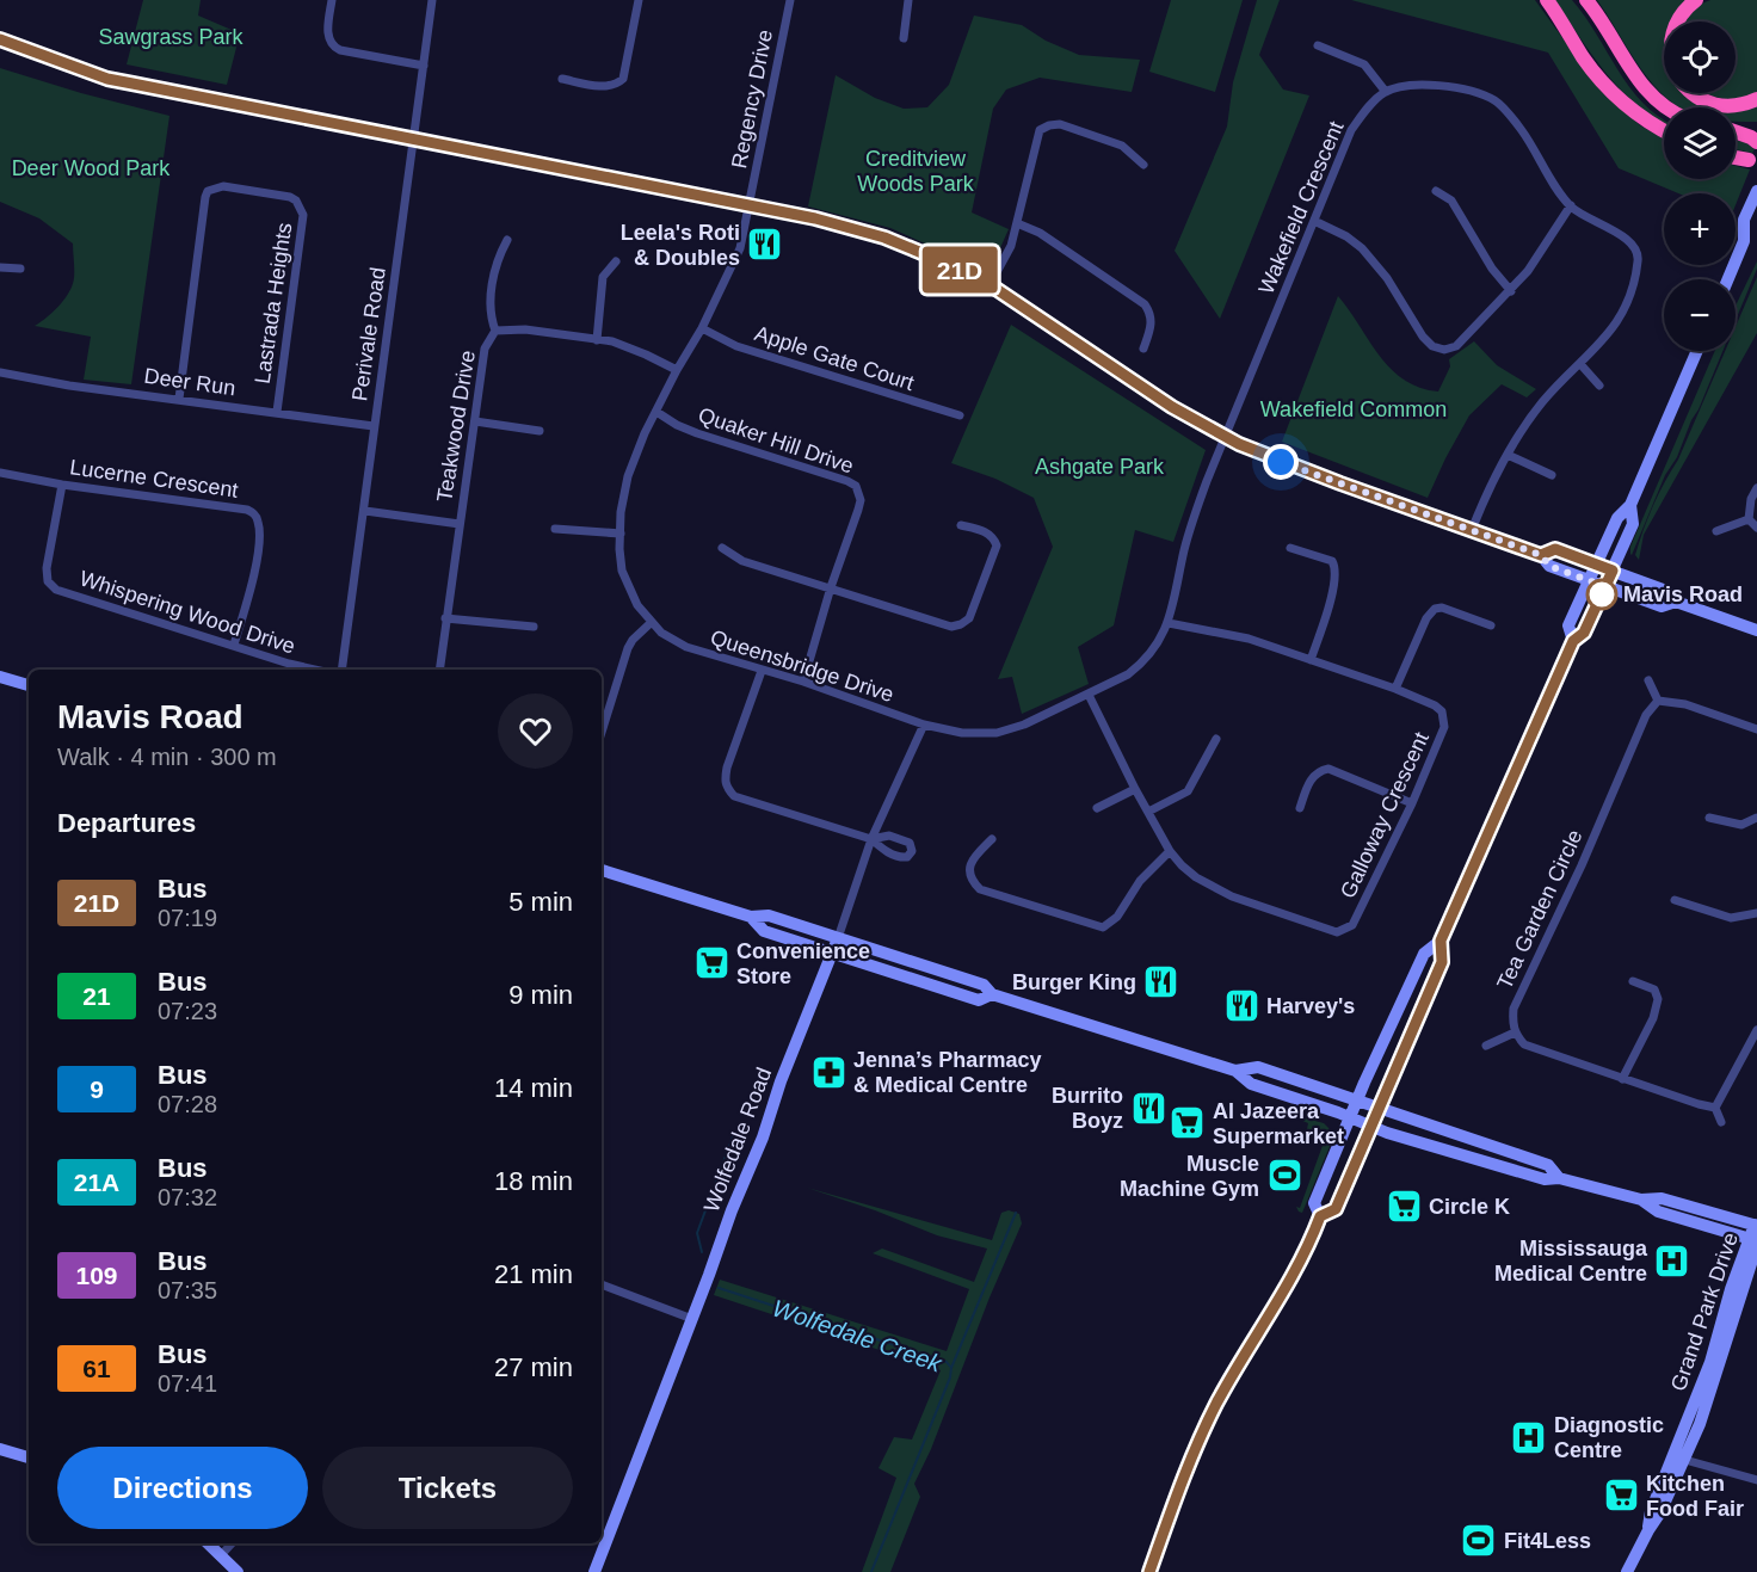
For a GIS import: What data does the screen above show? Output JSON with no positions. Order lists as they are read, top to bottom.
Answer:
{
  "streets": {
    "main road": ["Wolfedale Road", "Grand Park Drive"],
    "street": [
      "Regency Drive",
      "Wakefield Crescent",
      "Lastrada Heights",
      "Perivale Road",
      "Apple Gate Court",
      "Deer Run",
      "Teakwood Drive",
      "Quaker Hill Drive",
      "Lucerne Crescent",
      "Whispering Wood Drive",
      "Queensbridge Drive",
      "Galloway Crescent",
      "Tea Garden Circle"
    ]
  },
  "crossings": [
    ["Regency Drive", "Queensbridge Drive"],
    ["Wakefield Crescent", "Queensbridge Drive"],
    ["Lastrada Heights", "Deer Run"],
    ["Perivale Road", "Deer Run"],
    ["Apple Gate Court", "Queensbridge Drive"],
    ["Teakwood Drive", "Queensbridge Drive"],
    ["Quaker Hill Drive", "Queensbridge Drive"],
    ["Lucerne Crescent", "Whispering Wood Drive"],
    ["Queensbridge Drive", "Galloway Crescent"],
    ["Queensbridge Drive", "Wolfedale Road"]
  ],
  "water": ["Wolfedale Creek"],
  "parks": [
    "Sawgrass Park",
    "Creditview Woods Park",
    "Deer Wood Park",
    "Wakefield Common",
    "Ashgate Park"
  ],
  "places": {
    "restaurant": [
      "Leela's Roti & Doubles",
      "Burger King",
      "Harvey's",
      "Burrito Boyz"
    ],
    "other": ["Mavis Road"],
    "supermarket": [
      "Convenience Store",
      "Al Jazeera Supermarket",
      "Circle K",
      "Kitchen Food Fair"
    ],
    "pharmacy": ["Jenna’s Pharmacy & Medical Centre"],
    "sports": ["Muscle Machine Gym", "Fit4Less"],
    "hospital": ["Mississauga Medical Centre", "Diagnostic Centre"]
  },
  "lines": ["bus line 21D"],
  "page": {
    "on_map": "21D",
    "map_buttons": ["+", "−"],
    "heading": [
      ["Mavis Road", "Walk · 4 min · 300 m"],
      "Departures"
    ],
    "list": [
      {
        "mark": "21D",
        "name": "Bus",
        "note": "07:19",
        "value": "5 min"
      },
      {
        "mark": "21",
        "name": "Bus",
        "note": "07:23",
        "value": "9 min"
      },
      {
        "mark": "9",
        "name": "Bus",
        "note": "07:28",
        "value": "14 min"
      },
      {
        "mark": "21A",
        "name": "Bus",
        "note": "07:32",
        "value": "18 min"
      },
      {
        "mark": "109",
        "name": "Bus",
        "note": "07:35",
        "value": "21 min"
      },
      {
        "mark": "61",
        "name": "Bus",
        "note": "07:41",
        "value": "27 min"
      }
    ],
    "buttons": ["Directions", "Tickets"]
  }
}
